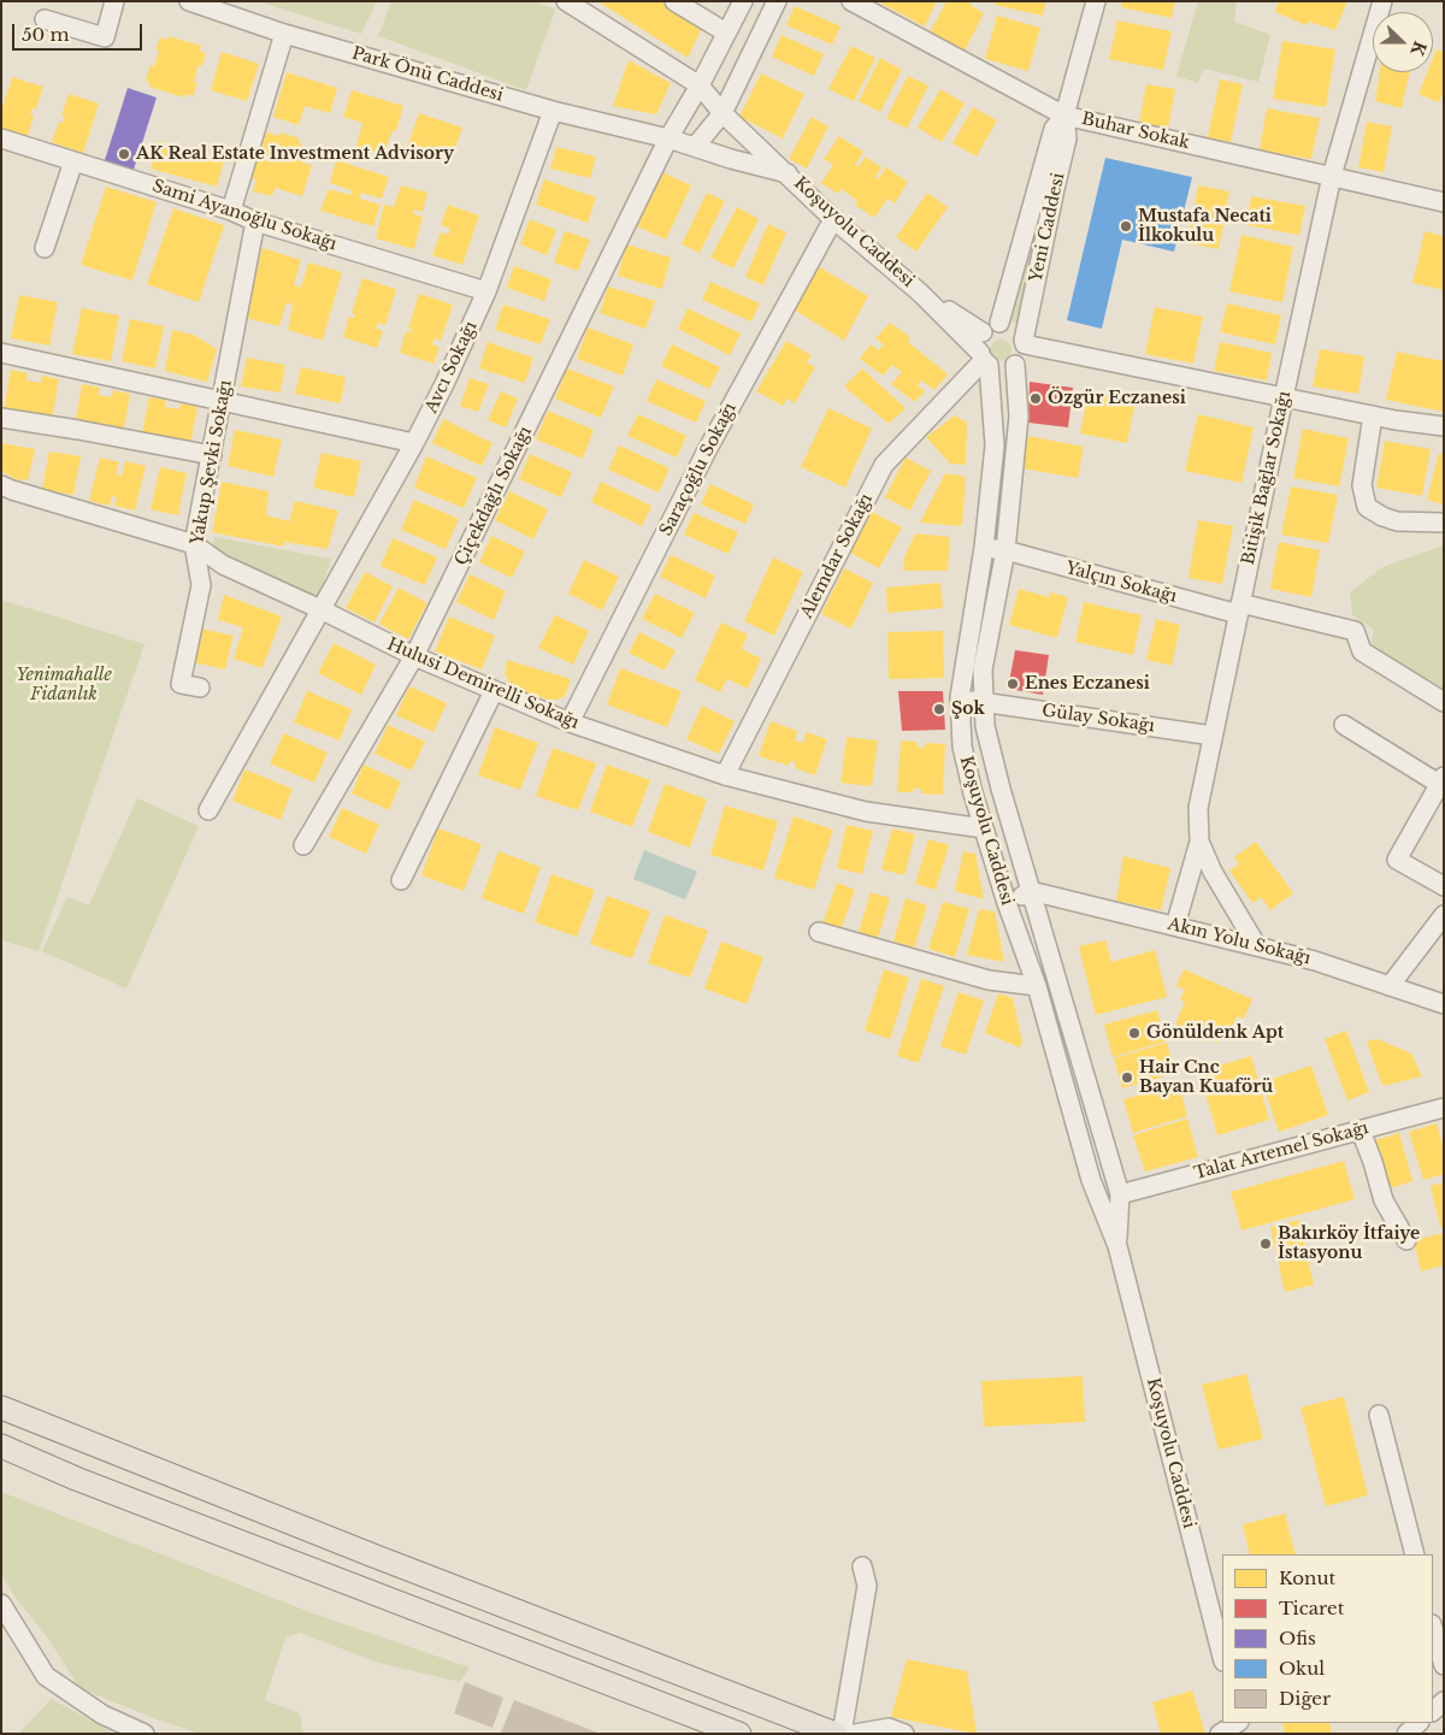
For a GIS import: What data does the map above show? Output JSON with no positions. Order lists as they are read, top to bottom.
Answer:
{
  "streets": {
    "street": [
      "Park Önü Caddesi",
      "Buhar Sokak",
      "Sami Ayanoğlu Sokağı",
      "Yeni Caddesi",
      "Koşuyolu Caddesi",
      "Avcı Sokağı",
      "Yakup Şevki Sokağı",
      "Saraçoğlu Sokağı",
      "Bitişik Bağlar Sokağı",
      "Çiçekdağlı Sokağı",
      "Alemdar Sokağı",
      "Yalçın Sokağı",
      "Hulusi Demirelli Sokağı",
      "Gülay Sokağı",
      "Akın Yolu Sokağı",
      "Talat Artemel Sokağı"
    ]
  },
  "crossings": [
    ["Park Önü Caddesi", "Koşuyolu Caddesi"],
    ["Park Önü Caddesi", "Avcı Sokağı"],
    ["Park Önü Caddesi", "Çiçekdağlı Sokağı"],
    ["Buhar Sokak", "Yeni Caddesi"],
    ["Buhar Sokak", "Bitişik Bağlar Sokağı"],
    ["Sami Ayanoğlu Sokağı", "Avcı Sokağı"],
    ["Sami Ayanoğlu Sokağı", "Yakup Şevki Sokağı"],
    ["Yeni Caddesi", "Koşuyolu Caddesi"],
    ["Yeni Caddesi", "Alemdar Sokağı"],
    ["Koşuyolu Caddesi", "Saraçoğlu Sokağı"],
    ["Koşuyolu Caddesi", "Çiçekdağlı Sokağı"],
    ["Koşuyolu Caddesi", "Alemdar Sokağı"],
    ["Koşuyolu Caddesi", "Yalçın Sokağı"],
    ["Koşuyolu Caddesi", "Hulusi Demirelli Sokağı"],
    ["Koşuyolu Caddesi", "Gülay Sokağı"],
    ["Koşuyolu Caddesi", "Akın Yolu Sokağı"],
    ["Koşuyolu Caddesi", "Talat Artemel Sokağı"],
    ["Avcı Sokağı", "Hulusi Demirelli Sokağı"],
    ["Yakup Şevki Sokağı", "Hulusi Demirelli Sokağı"],
    ["Saraçoğlu Sokağı", "Hulusi Demirelli Sokağı"],
    ["Bitişik Bağlar Sokağı", "Yalçın Sokağı"],
    ["Bitişik Bağlar Sokağı", "Gülay Sokağı"],
    ["Bitişik Bağlar Sokağı", "Akın Yolu Sokağı"],
    ["Çiçekdağlı Sokağı", "Hulusi Demirelli Sokağı"],
    ["Alemdar Sokağı", "Hulusi Demirelli Sokağı"]
  ],
  "parks": ["Yenimahalle Fidanlık"],
  "places": [
    "AK Real Estate Investment Advisory",
    "Mustafa Necati İlkokulu",
    "Özgür Eczanesi",
    "Enes Eczanesi",
    "Şok",
    "Gönüldenk Apt",
    "Hair Cnc Bayan Kuaförü",
    "Bakırköy İtfaiye İstasyonu"
  ],
  "legend": [
    "Konut",
    "Ticaret",
    "Ofis",
    "Okul",
    "Diğer"
  ],
  "scale_bar": "50 m",
  "north": "right"
}
